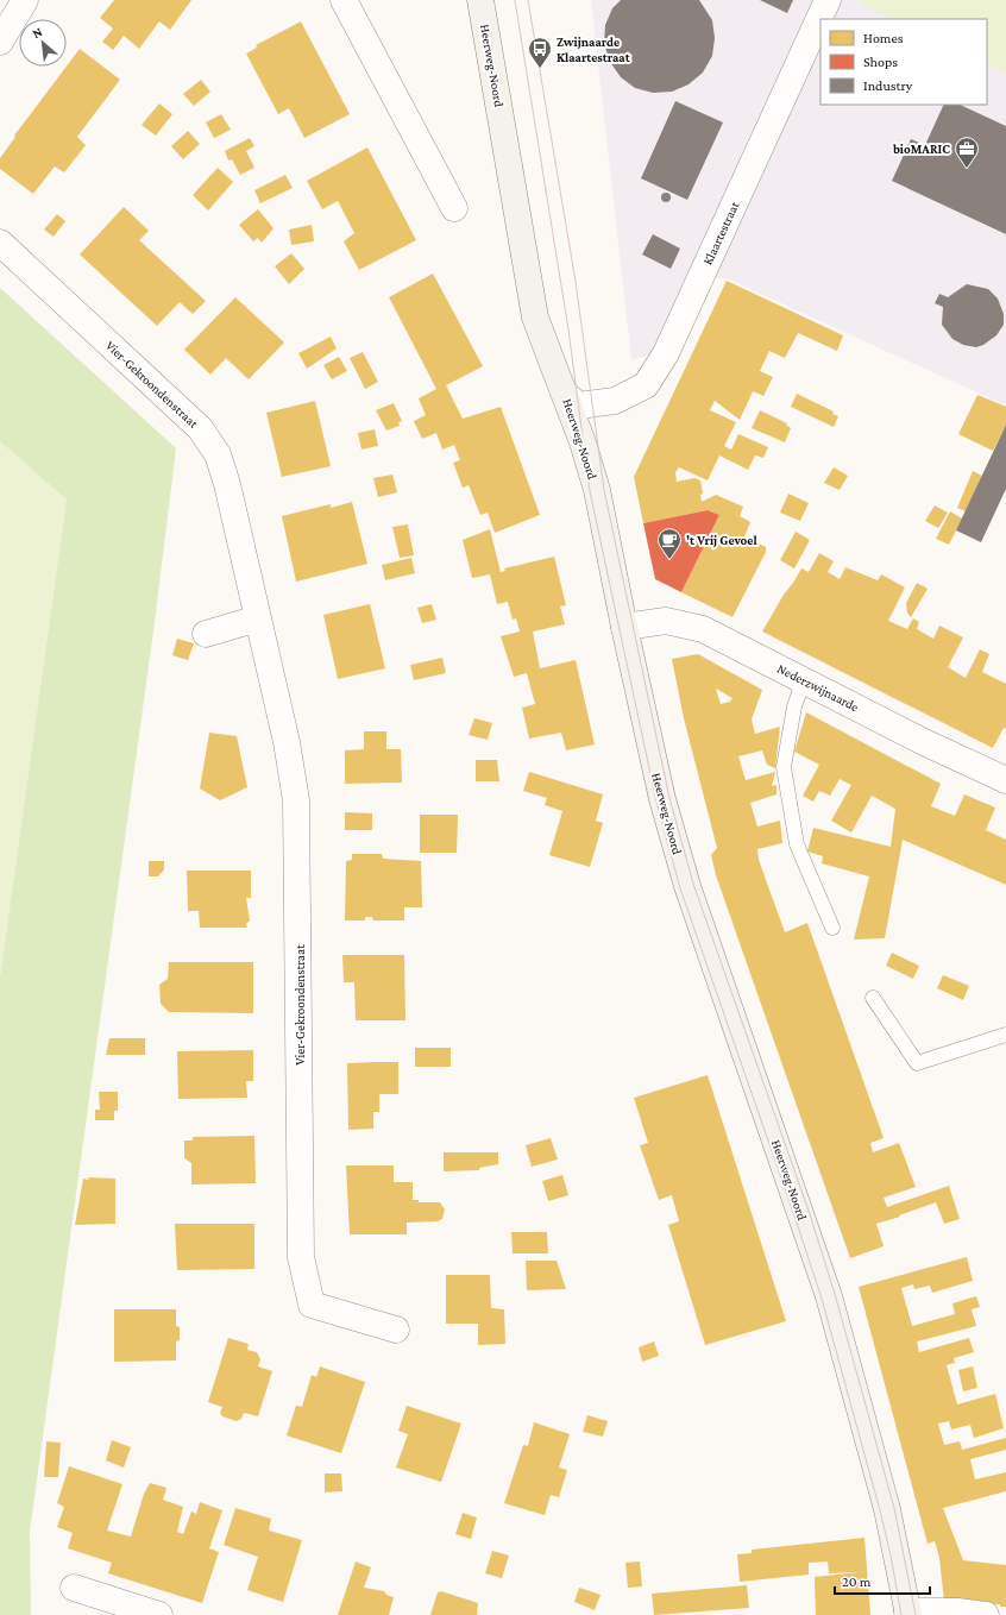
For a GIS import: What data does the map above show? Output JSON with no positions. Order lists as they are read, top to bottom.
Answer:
{
  "streets": {
    "street": [
      "Heerweg-Noord",
      "Klaartestraat",
      "Vier-Gekroondenstraat",
      "Nederzwijnaarde"
    ]
  },
  "crossings": [
    ["Heerweg-Noord", "Klaartestraat"],
    ["Heerweg-Noord", "Nederzwijnaarde"]
  ],
  "places": {
    "bus stop": ["Zwijnaarde Klaartestraat"],
    "office": ["bioMARIC"],
    "cafe": ["'t Vrij Gevoel"]
  },
  "legend": ["Homes", "Shops", "Industry"],
  "scale_bar": "20 m",
  "north": "top left"
}
